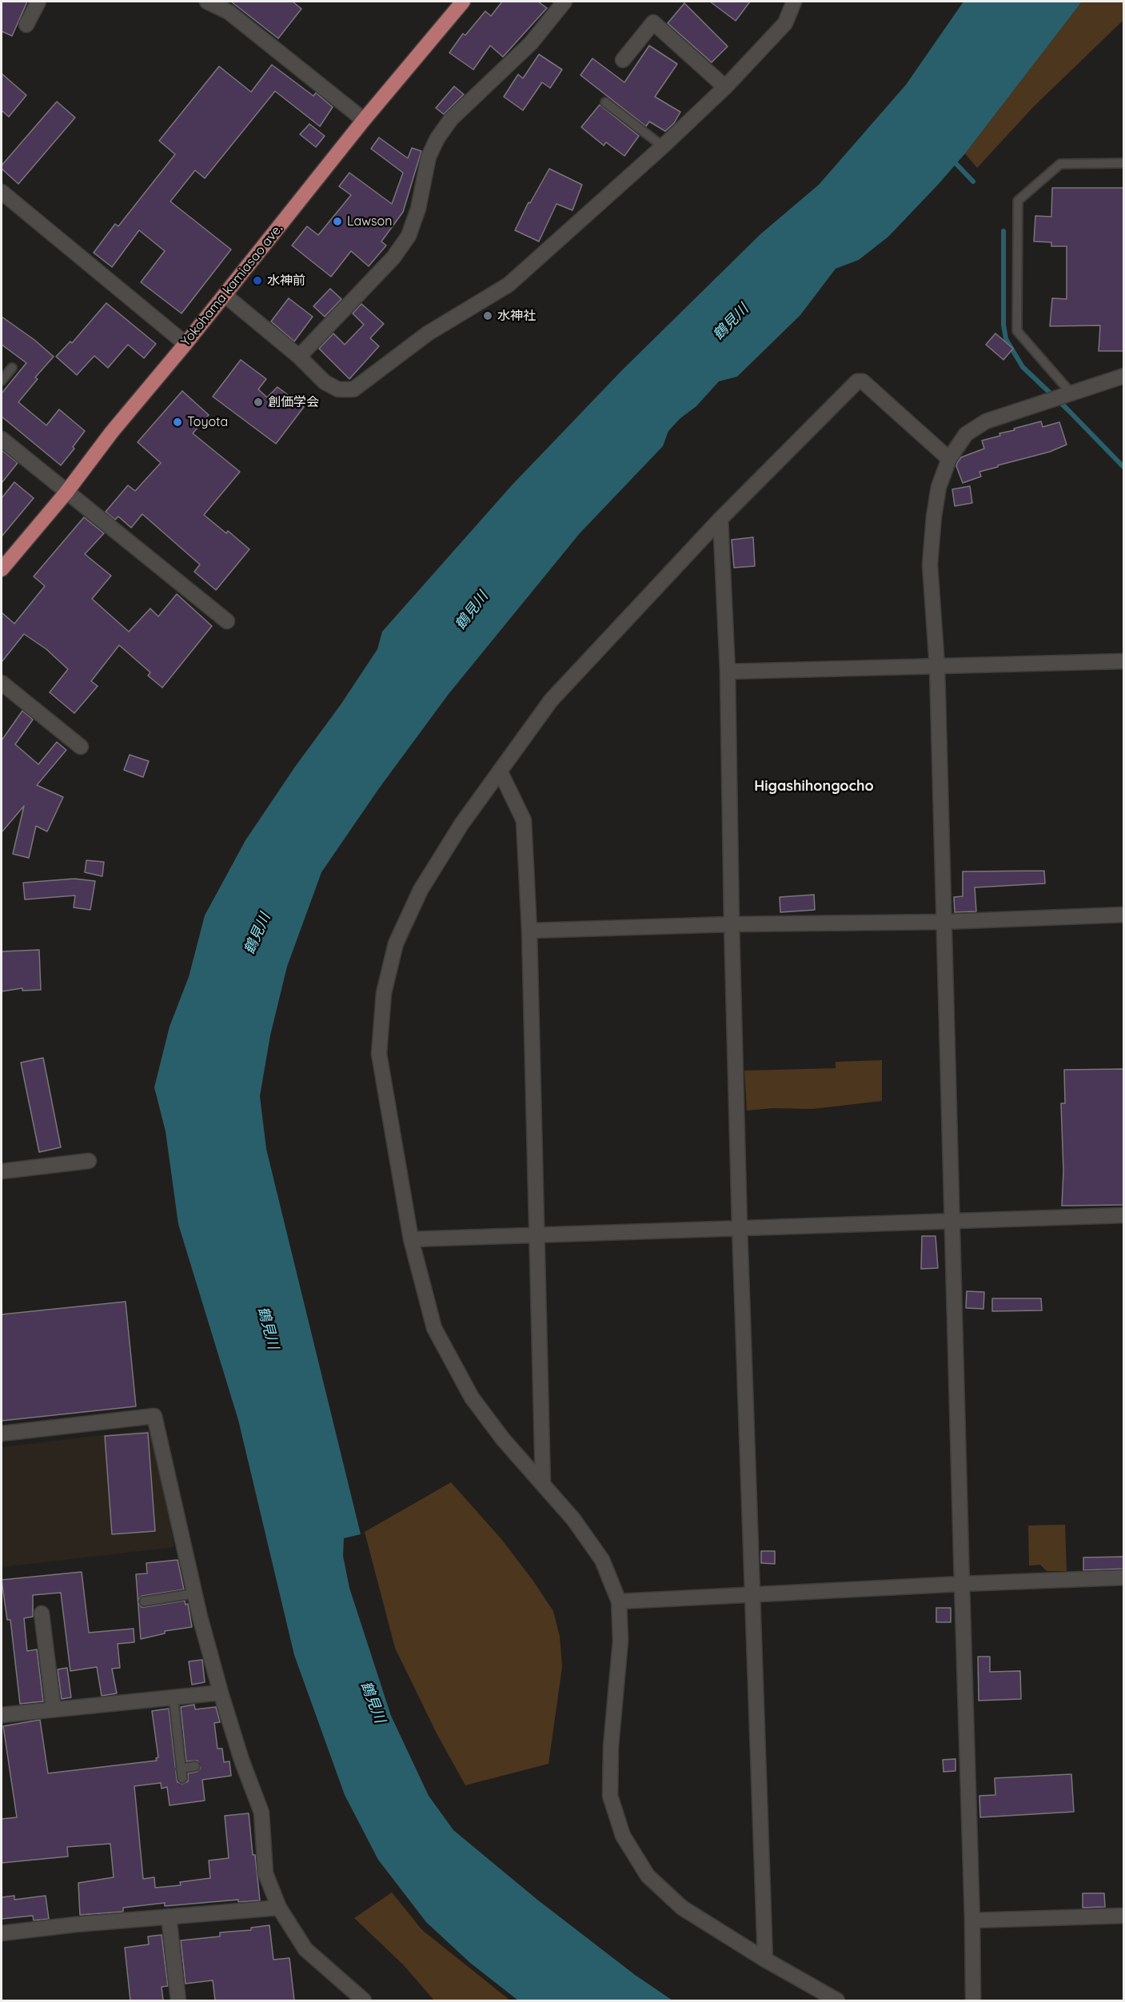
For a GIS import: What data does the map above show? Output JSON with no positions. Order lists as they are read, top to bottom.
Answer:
{
  "streets": {
    "main road": ["Yokohama kamiasao ave."]
  },
  "districts": ["Higashihongocho"],
  "water": ["鶴見川"],
  "places": [
    "Lawson",
    "水神前",
    "水神社",
    "創価学会",
    "Toyota"
  ]
}
